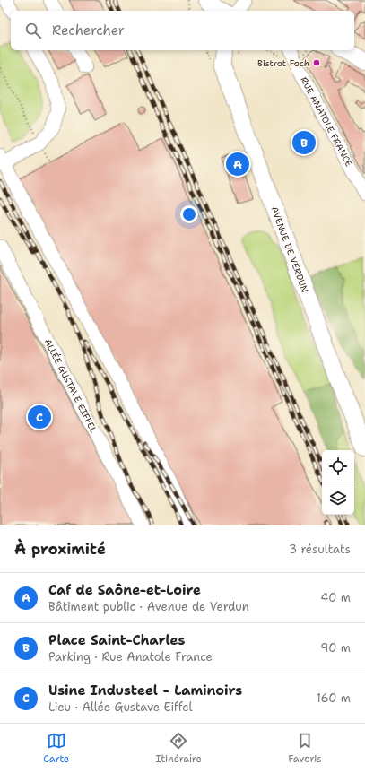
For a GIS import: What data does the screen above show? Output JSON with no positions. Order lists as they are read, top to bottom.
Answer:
{
  "streets": {
    "main road": ["AVENUE DE VERDUN"],
    "street": ["RUE ANATOLE FRANCE", "ALLÉE GUSTAVE EIFFEL"]
  },
  "places": ["Bistrot Foch"],
  "page": {
    "search": "Rechercher",
    "pins": ["B", "A", "C"],
    "heading": ["À proximité", "3 résultats"],
    "list": [
      {
        "mark": "A",
        "name": "Caf de Saône-et-Loire",
        "note": "Bâtiment public · Avenue de Verdun",
        "value": "40 m"
      },
      {
        "mark": "B",
        "name": "Place Saint-Charles",
        "note": "Parking · Rue Anatole France",
        "value": "90 m"
      },
      {
        "mark": "C",
        "name": "Usine Industeel - Laminoirs",
        "note": "Lieu · Allée Gustave Eiffel",
        "value": "160 m"
      }
    ],
    "nav": ["Carte", "Itinéraire", "Favoris"]
  }
}
